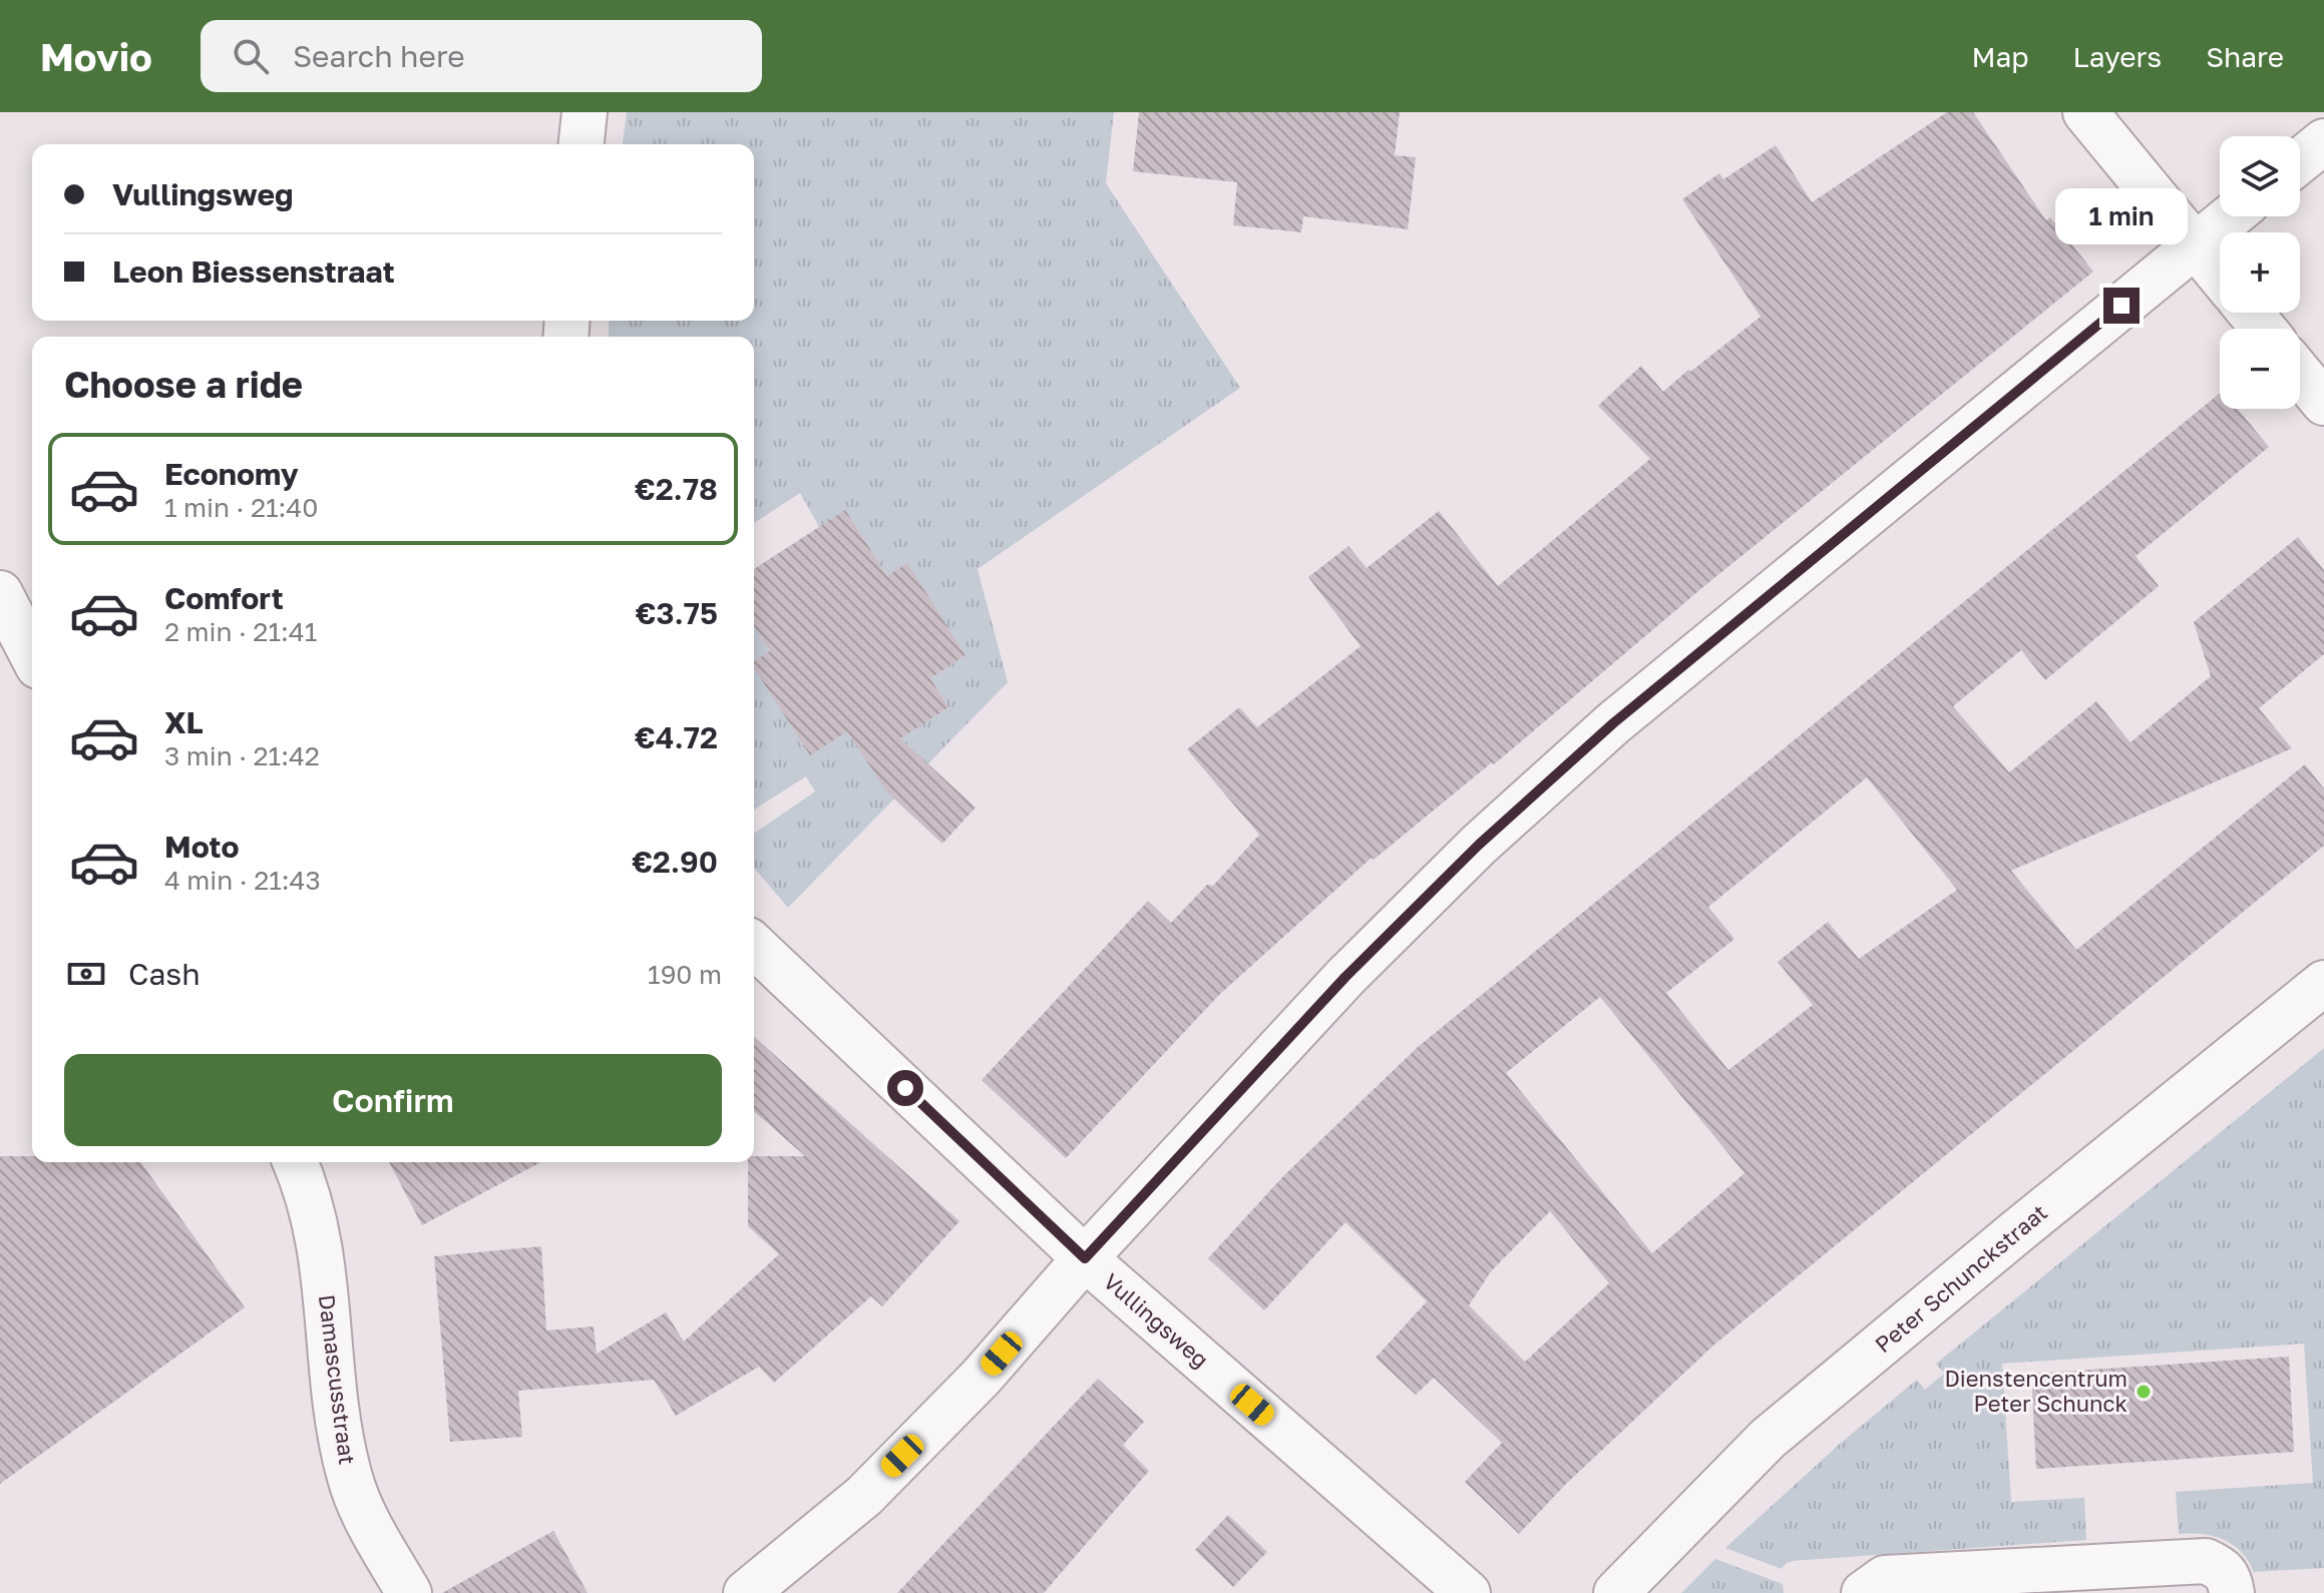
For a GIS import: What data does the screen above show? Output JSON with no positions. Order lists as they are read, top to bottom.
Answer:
{
  "streets": {
    "street": ["Peter Schunckstraat", "Vullingsweg", "Damascusstraat"]
  },
  "places": ["Dienstencentrum Peter Schunck"],
  "page": {
    "header": "Movio",
    "search": "Search here",
    "nav": ["Map", "Layers", "Share"],
    "map_buttons": ["+", "−"],
    "banner": ["Vullingsweg", "Leon Biessenstraat"],
    "bubble": "1 min",
    "heading": "Choose a ride",
    "list": [
      {
        "name": "Economy",
        "note": "1 min · 21:40",
        "value": "€2.78"
      },
      {
        "name": "Comfort",
        "note": "2 min · 21:41",
        "value": "€3.75"
      },
      {
        "name": "XL",
        "note": "3 min · 21:42",
        "value": "€4.72"
      },
      {
        "name": "Moto",
        "note": "4 min · 21:43",
        "value": "€2.90"
      }
    ],
    "pay": ["Cash", "190 m"],
    "buttons": "Confirm"
  }
}
